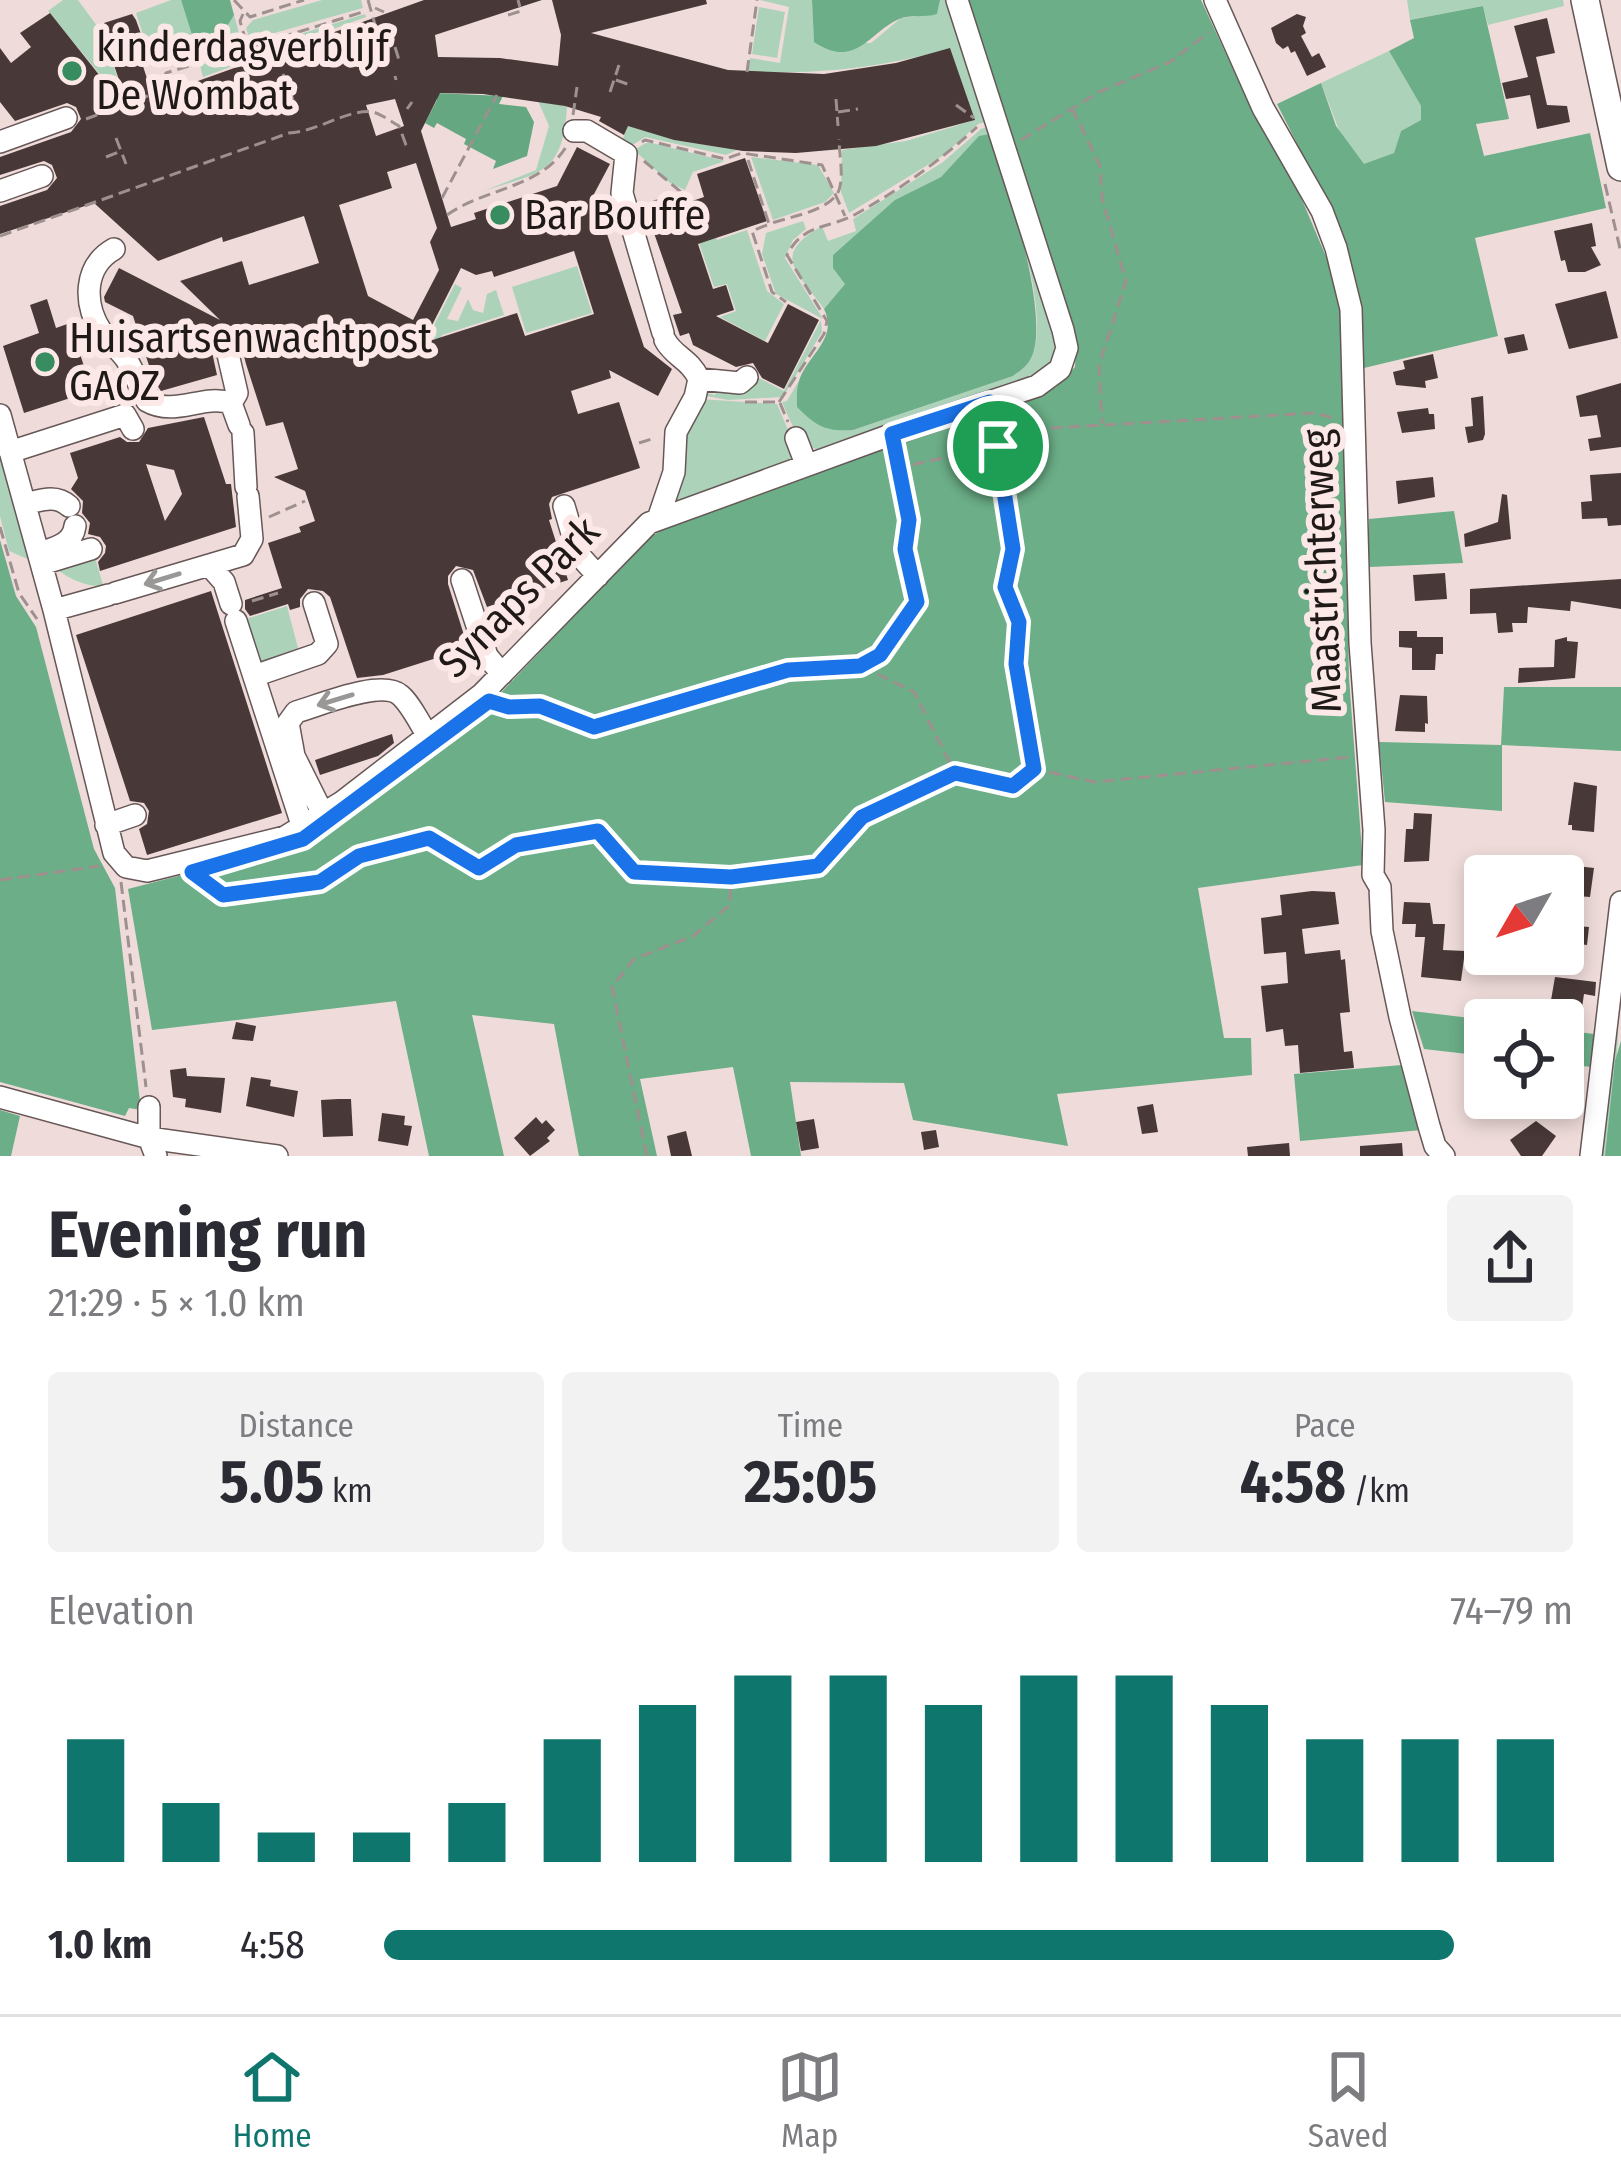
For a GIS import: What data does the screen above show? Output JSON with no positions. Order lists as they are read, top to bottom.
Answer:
{
  "streets": {
    "street": ["Maastrichterweg", "Synaps Park"]
  },
  "places": ["kinderdagverblijf De Wombat", "Bar Bouffe", "Huisartsenwachtpost GAOZ"],
  "north": "bottom left",
  "page": {
    "heading": ["Evening run", "21:29 · 5 × 1.0 km"],
    "stats": [
      ["Distance", "5.05 km"],
      ["Time", "25:05"],
      ["Pace", "4:58 /km"]
    ],
    "chart": ["Elevation", "74–79 m"],
    "list": [
      {
        "name": "1.0 km",
        "note": "4:58"
      }
    ],
    "tabs": ["Home", "Map", "Saved"]
  }
}
